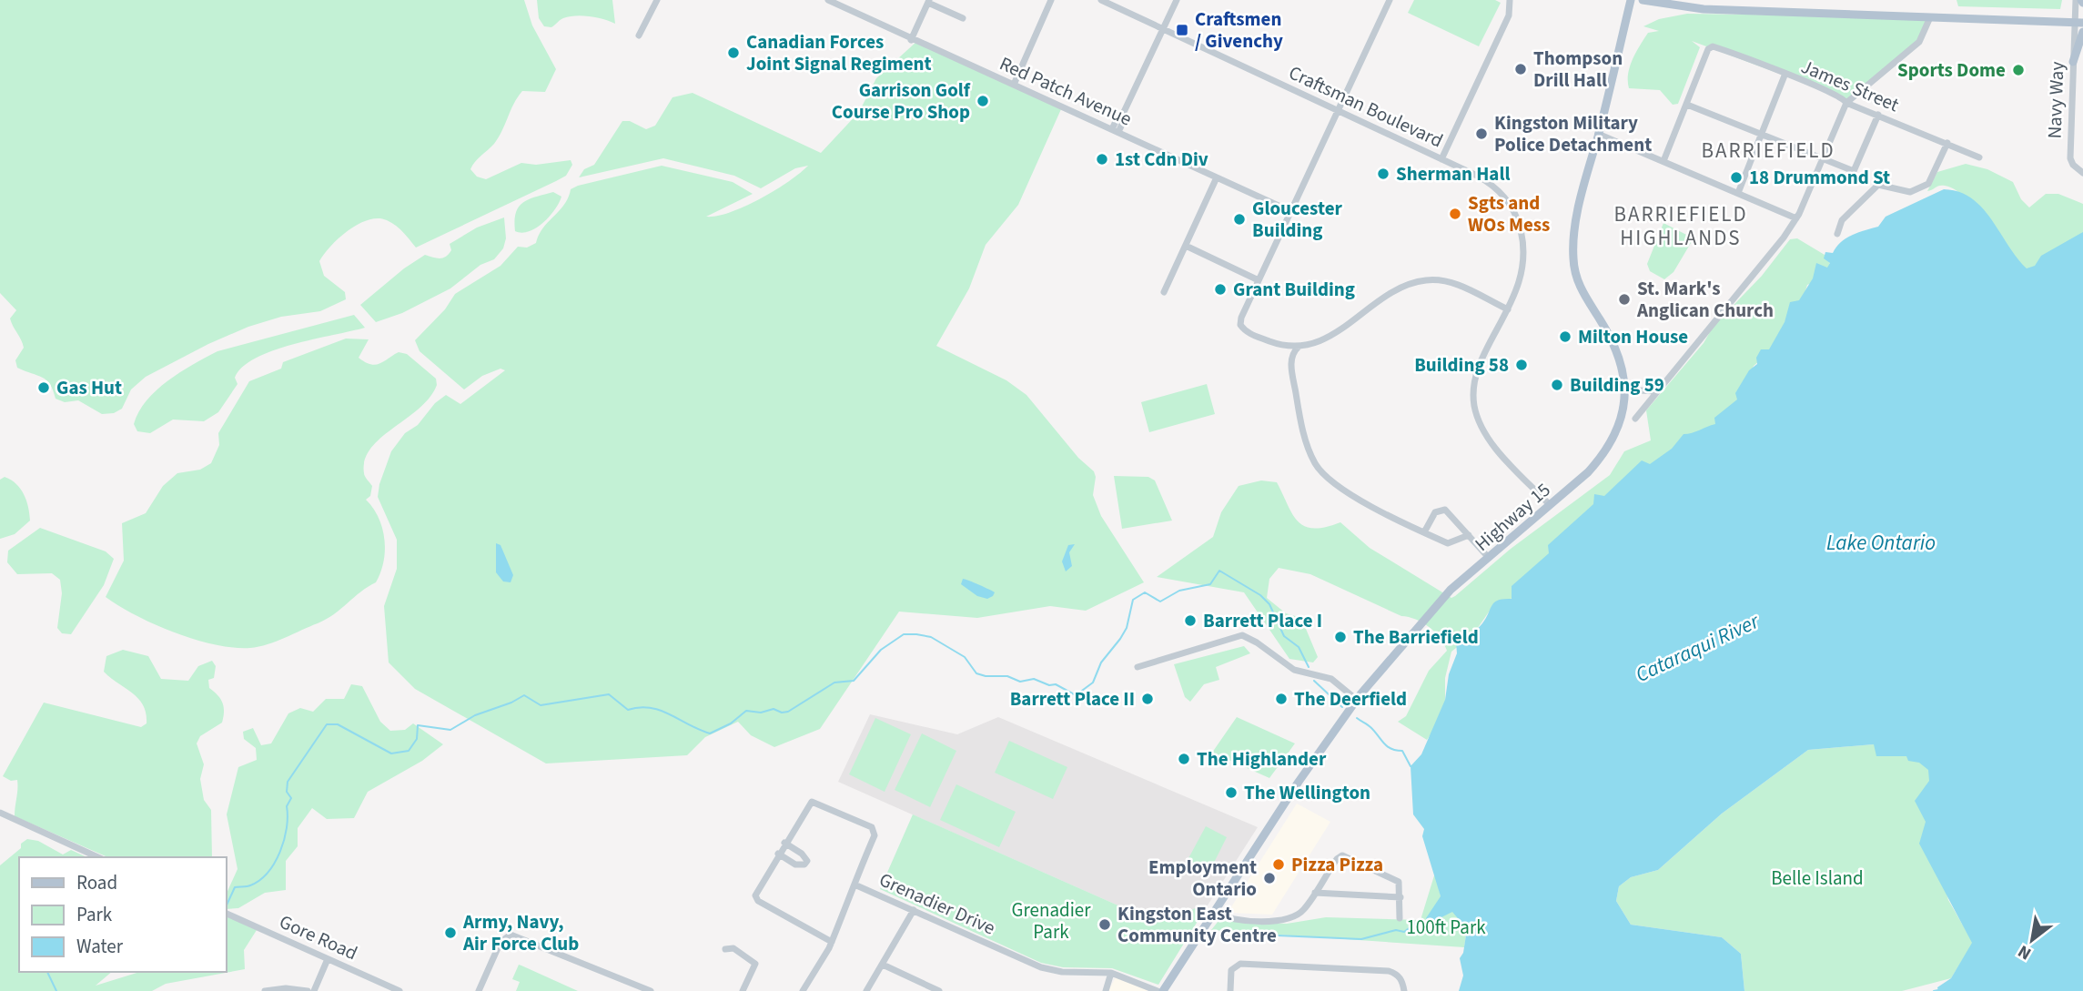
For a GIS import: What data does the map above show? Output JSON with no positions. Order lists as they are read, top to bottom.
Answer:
{
  "streets": {
    "main road": ["Highway 15"],
    "street": [
      "James Street",
      "Red Patch Avenue",
      "Navy Way",
      "Craftsman Boulevard",
      "Grenadier Drive",
      "Gore Road"
    ]
  },
  "crossings": [
    ["Craftsman Boulevard", "Highway 15"],
    ["Highway 15", "Grenadier Drive"]
  ],
  "districts": ["BARRIEFIELD", "BARRIEFIELD HIGHLANDS"],
  "water": ["Lake Ontario", "Cataraqui River"],
  "parks": ["Belle Island", "Grenadier Park", "100ft Park"],
  "places": {
    "transit": ["Craftsmen / Givenchy"],
    "other": [
      "Canadian Forces Joint Signal Regiment",
      "Thompson Drill Hall",
      "Sports Dome",
      "Garrison Golf Course Pro Shop",
      "Kingston Military Police Detachment",
      "1st Cdn Div",
      "Sherman Hall",
      "18 Drummond St",
      "Sgts and WOs Mess",
      "Gloucester Building",
      "Grant Building",
      "St. Mark's Anglican Church",
      "Milton House",
      "Building 58",
      "Building 59",
      "Gas Hut",
      "Barrett Place I",
      "The Barriefield",
      "Barrett Place II",
      "The Deerfield",
      "The Highlander",
      "The Wellington",
      "Pizza Pizza",
      "Employment Ontario",
      "Kingston East Community Centre",
      "Army, Navy, Air Force Club"
    ]
  },
  "legend": ["Road", "Park", "Water"],
  "north": "bottom left"
}
